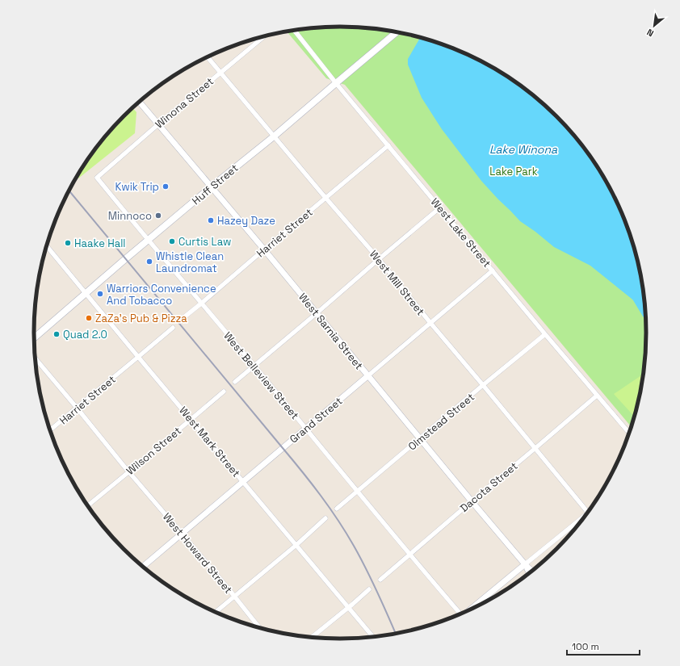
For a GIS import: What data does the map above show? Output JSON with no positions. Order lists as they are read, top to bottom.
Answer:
{
  "streets": {
    "main road": ["Huff Street"],
    "street": [
      "Winona Street",
      "Harriet Street",
      "West Lake Street",
      "West Mill Street",
      "West Sarnia Street",
      "West Belleview Street",
      "Grand Street",
      "Olmstead Street",
      "West Mark Street",
      "Wilson Street",
      "Dacota Street",
      "West Howard Street"
    ]
  },
  "crossings": [
    ["Winona Street", "West Mill Street"],
    ["Winona Street", "West Sarnia Street"],
    ["Winona Street", "West Belleview Street"],
    ["Huff Street", "West Lake Street"],
    ["Huff Street", "West Mill Street"],
    ["Huff Street", "West Sarnia Street"],
    ["Huff Street", "West Belleview Street"],
    ["Huff Street", "West Mark Street"],
    ["Harriet Street", "West Lake Street"],
    ["Harriet Street", "West Mill Street"],
    ["Harriet Street", "West Sarnia Street"],
    ["Harriet Street", "West Belleview Street"],
    ["Harriet Street", "West Mark Street"],
    ["Harriet Street", "West Howard Street"],
    ["West Lake Street", "Grand Street"],
    ["West Lake Street", "Olmstead Street"],
    ["West Lake Street", "Dacota Street"],
    ["West Mill Street", "Grand Street"],
    ["West Mill Street", "Olmstead Street"],
    ["West Mill Street", "Dacota Street"],
    ["West Sarnia Street", "Grand Street"],
    ["West Sarnia Street", "Olmstead Street"],
    ["West Sarnia Street", "Dacota Street"],
    ["West Belleview Street", "Grand Street"],
    ["West Belleview Street", "Olmstead Street"],
    ["West Belleview Street", "Dacota Street"],
    ["Grand Street", "West Mark Street"],
    ["Grand Street", "West Howard Street"],
    ["West Mark Street", "Wilson Street"],
    ["Wilson Street", "West Howard Street"]
  ],
  "water": ["Lake Winona"],
  "parks": ["Lake Park"],
  "places": [
    "Kwik Trip",
    "Minnoco",
    "Hazey Daze",
    "Curtis Law",
    "Haake Hall",
    "Whistle Clean Laundromat",
    "Warriors Convenience And Tobacco",
    "ZaZa's Pub & Pizza",
    "Quad 2.0"
  ],
  "scale_bar": "100 m",
  "north": "bottom left"
}
